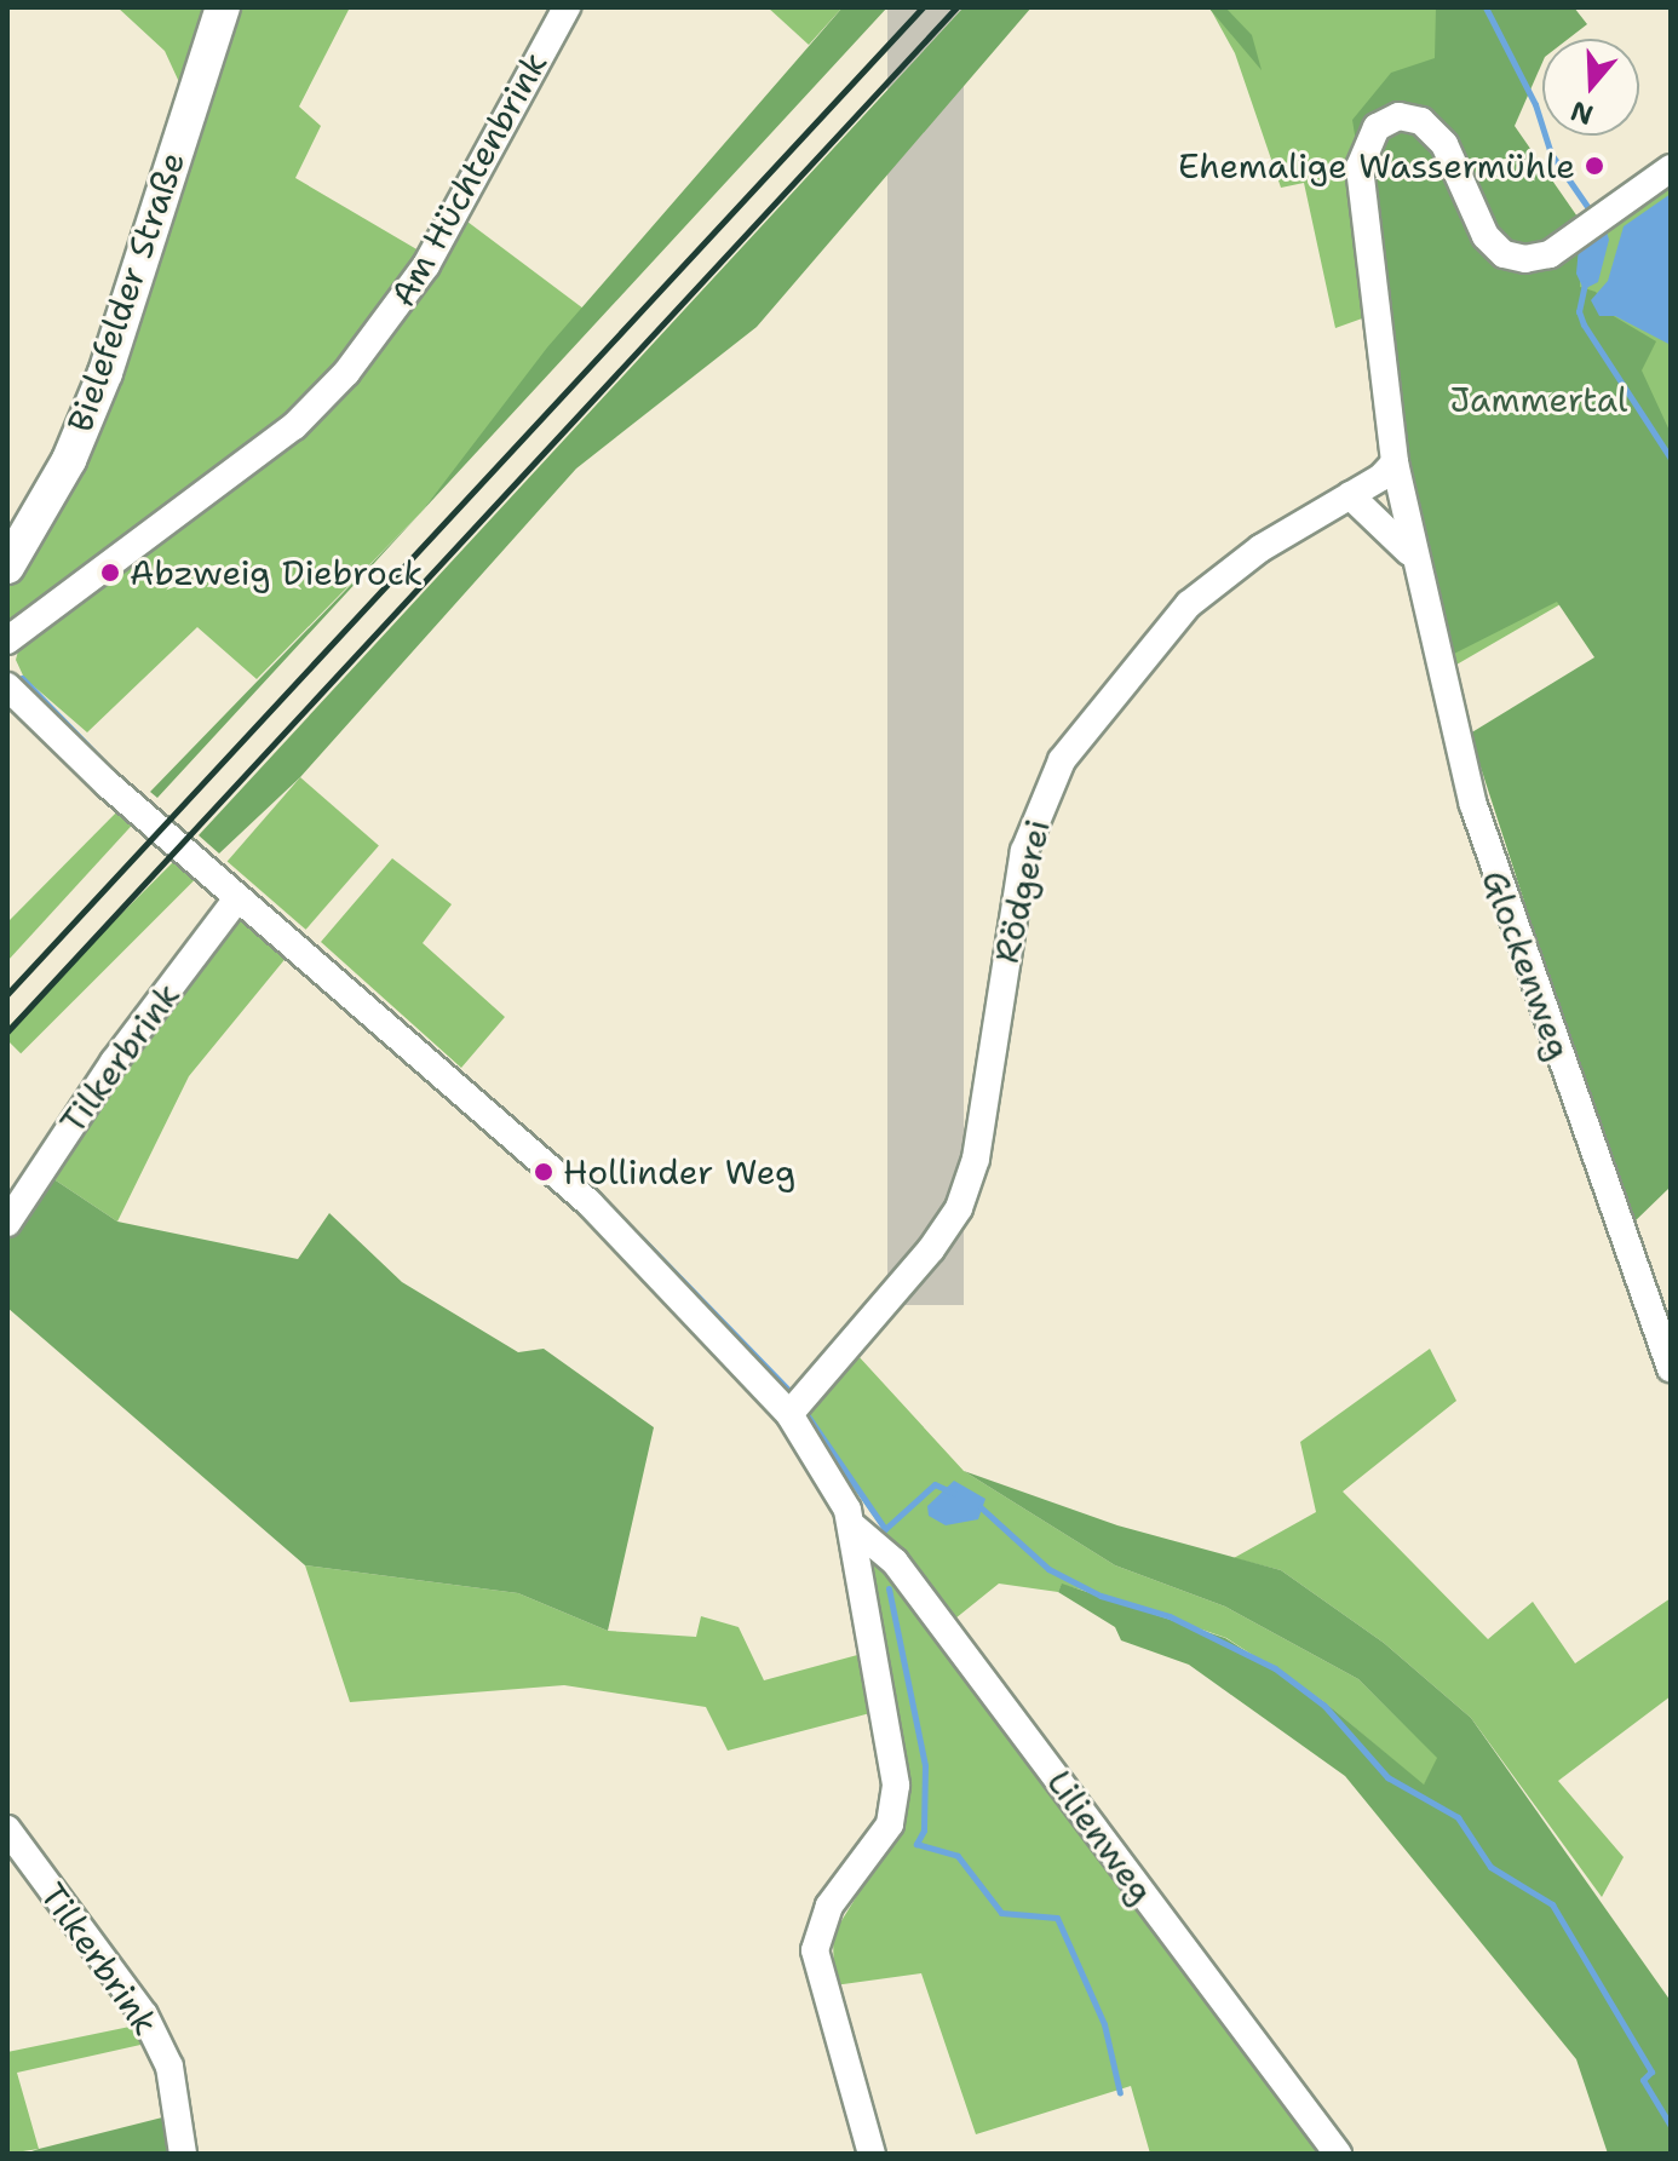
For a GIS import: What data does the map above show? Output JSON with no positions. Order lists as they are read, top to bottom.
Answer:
{
  "streets": {
    "main road": ["Bielefelder Straße"],
    "street": [
      "Am Hüchtenbrink",
      "Rödgerei",
      "Glockenweg",
      "Tilkerbrink",
      "Lilienweg"
    ]
  },
  "crossings": [
    ["Rödgerei", "Glockenweg"]
  ],
  "parks": ["Jammertal"],
  "places": ["Ehemalige Wassermühle", "Abzweig Diebrock", "Hollinder Weg"],
  "north": "bottom"
}
